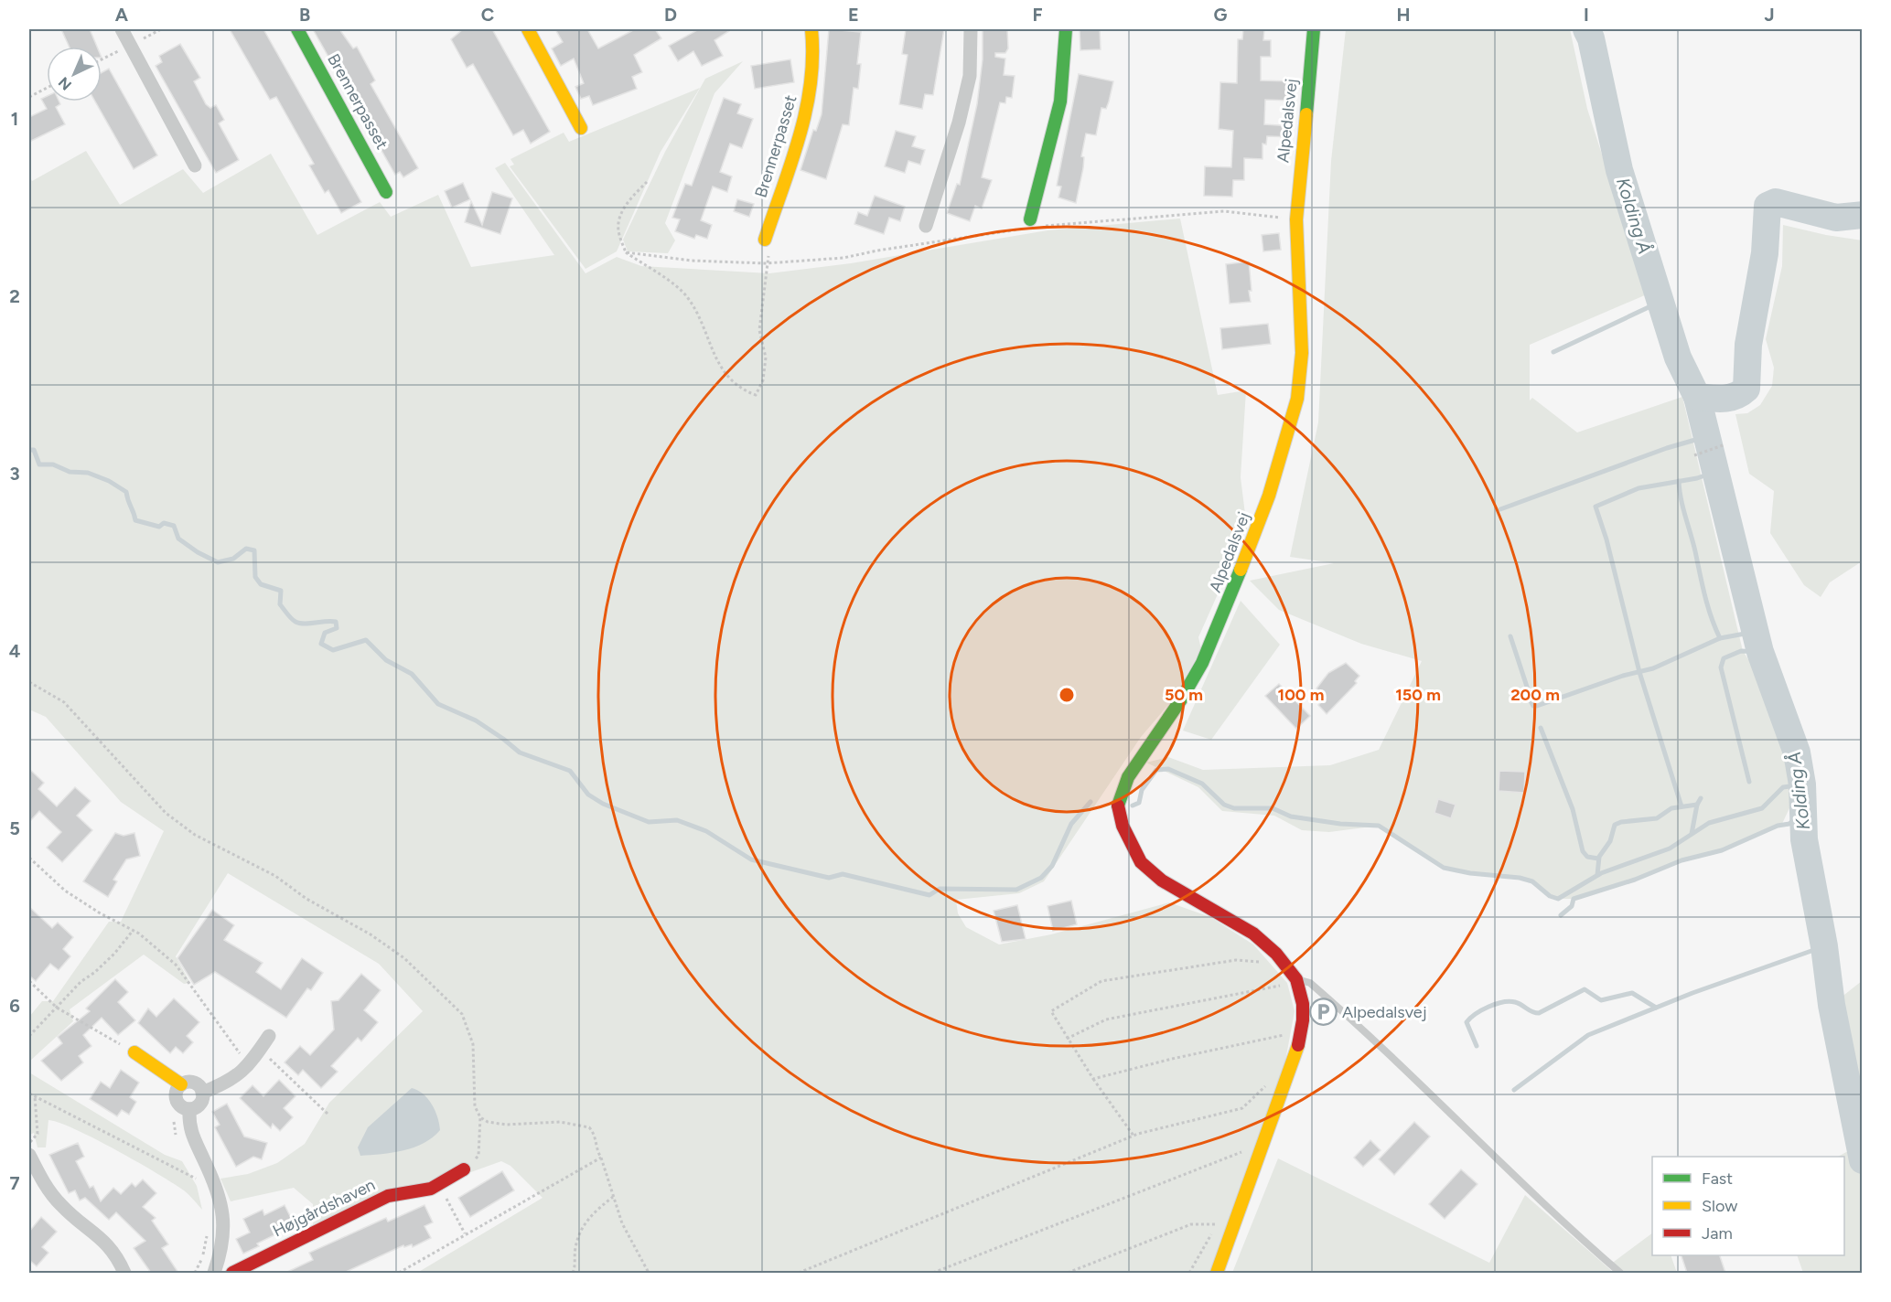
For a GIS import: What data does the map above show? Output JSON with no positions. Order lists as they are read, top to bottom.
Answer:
{
  "streets": {
    "street": ["Brennerpasset", "Alpedalsvej", "Højgårdshaven"]
  },
  "water": ["Kolding Å"],
  "places": {
    "parking": ["Alpedalsvej"]
  },
  "legend": ["Fast", "Slow", "Jam"],
  "north": "bottom left",
  "grid": {
    "columns": [
      "A",
      "B",
      "C",
      "D",
      "E",
      "F",
      "G",
      "H",
      "I",
      "J"
    ],
    "rows": [
      "1",
      "2",
      "3",
      "4",
      "5",
      "6",
      "7"
    ]
  },
  "rings": [
    "50 m",
    "100 m",
    "150 m",
    "200 m"
  ]
}
